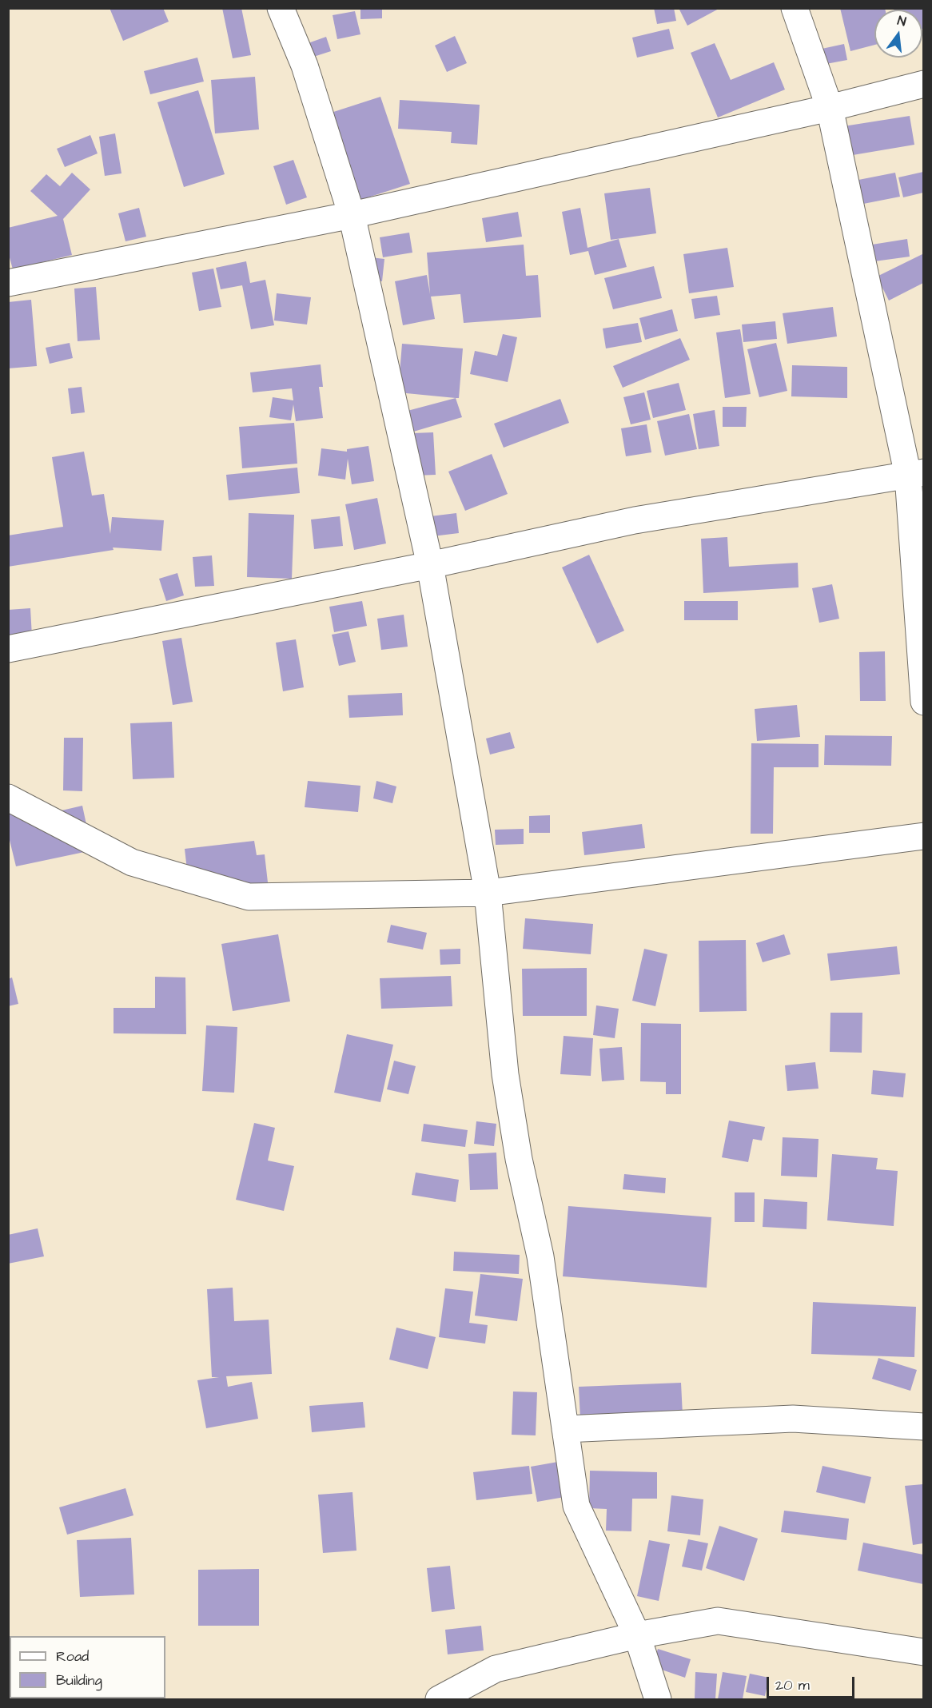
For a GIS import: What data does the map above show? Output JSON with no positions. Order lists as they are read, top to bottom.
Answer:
{
  "legend": ["Road", "Building"],
  "scale_bar": "20 m",
  "north": "top"
}
